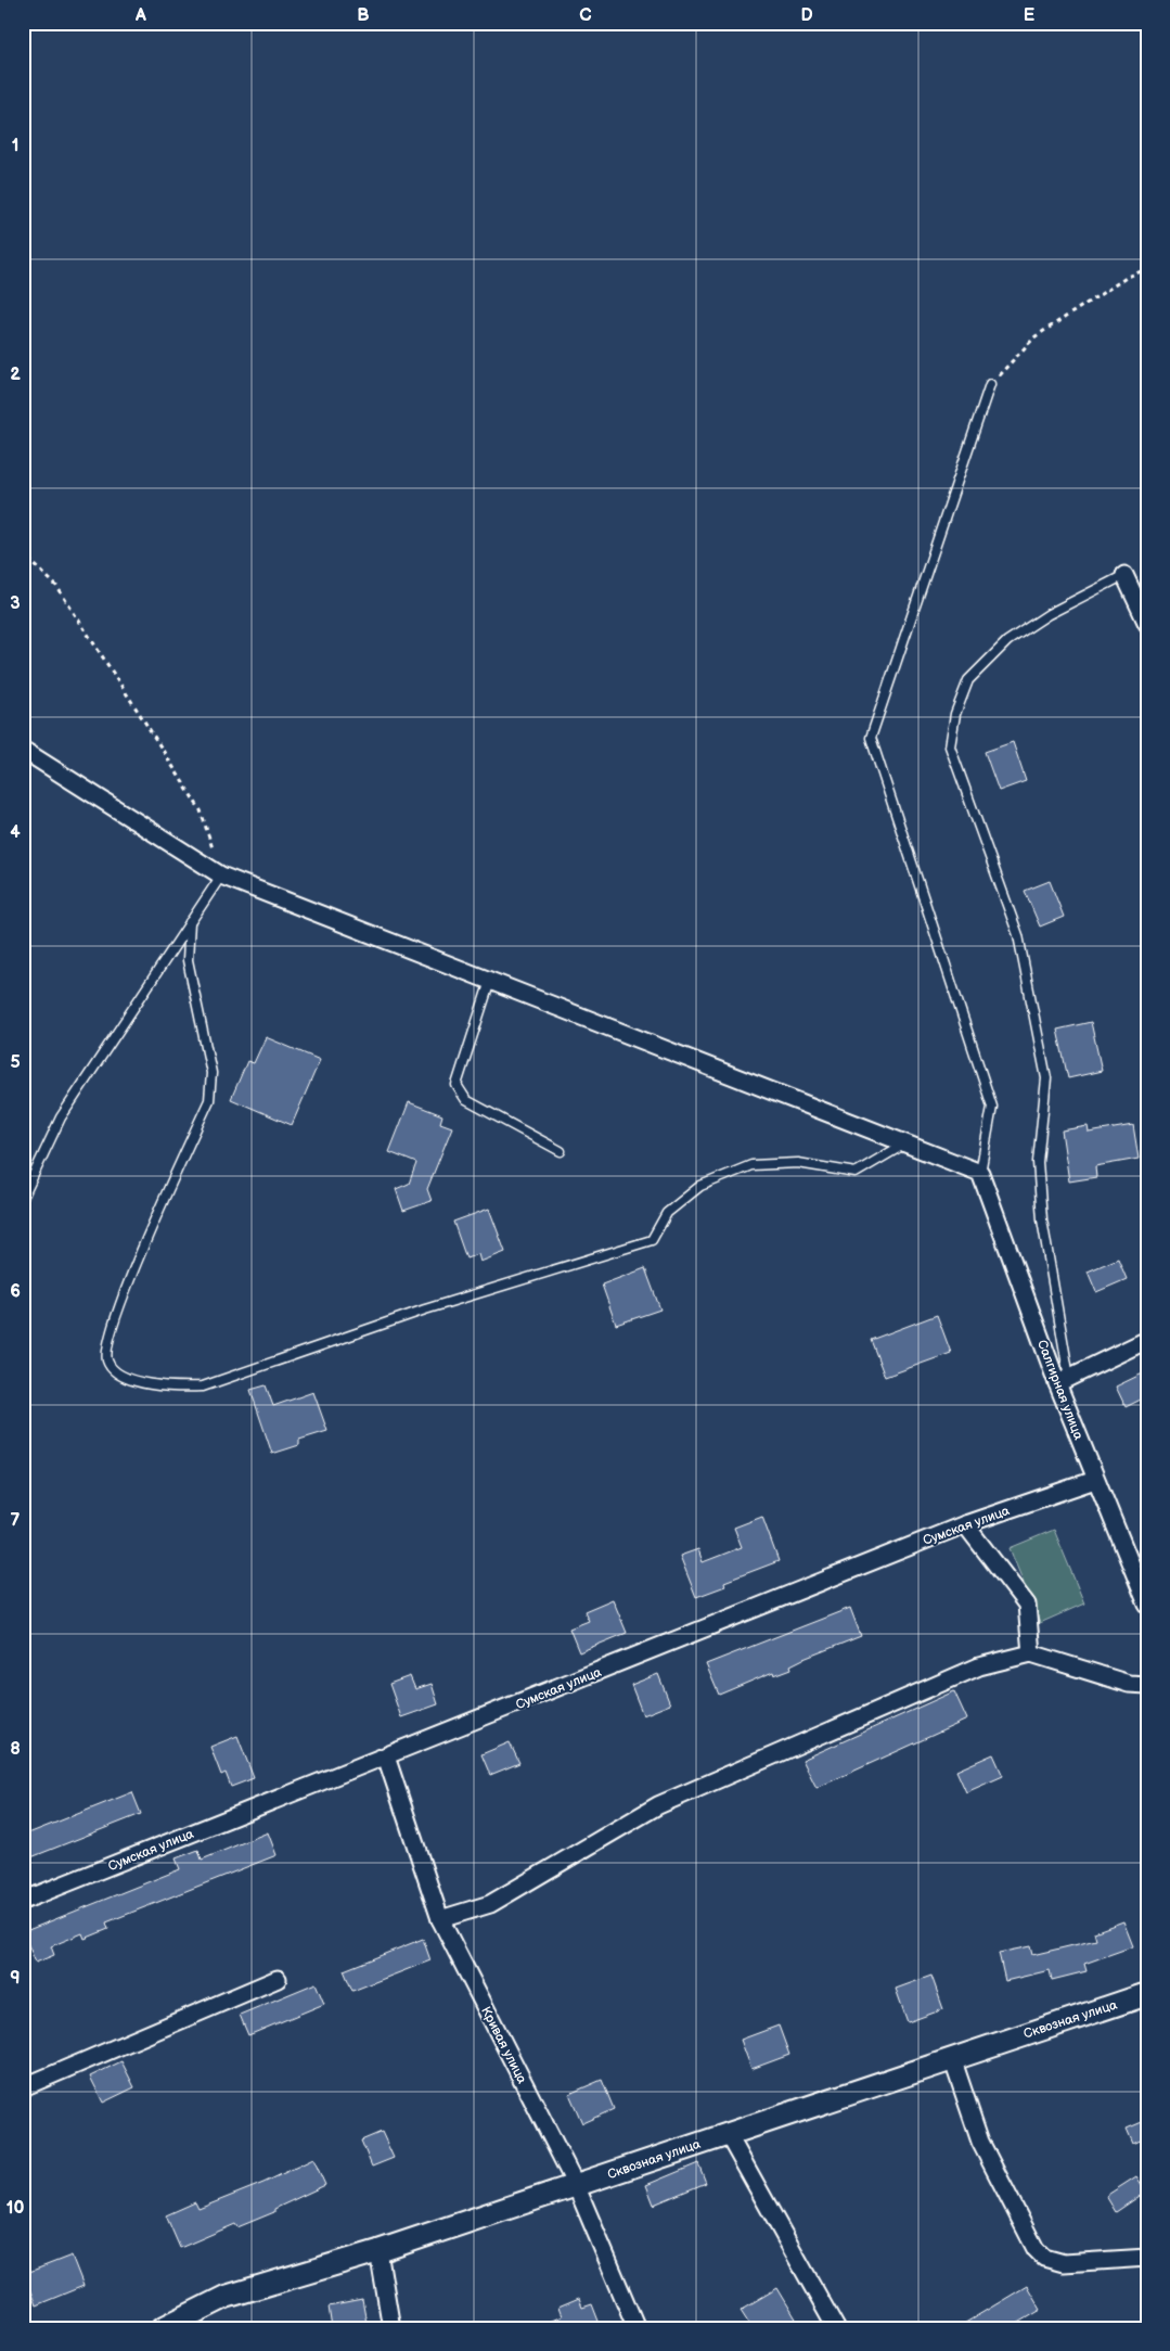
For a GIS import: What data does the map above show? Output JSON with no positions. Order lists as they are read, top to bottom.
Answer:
{
  "streets": {
    "main road": ["Сквозная улица"],
    "street": ["Салгирная улица", "Сумская улица", "Кривая улица"]
  },
  "crossings": [
    ["Салгирная улица", "Сумская улица"],
    ["Сумская улица", "Кривая улица"],
    ["Сквозная улица", "Кривая улица"]
  ],
  "grid": {
    "columns": [
      "A",
      "B",
      "C",
      "D",
      "E"
    ],
    "rows": [
      "1",
      "2",
      "3",
      "4",
      "5",
      "6",
      "7",
      "8",
      "9",
      "10"
    ]
  }
}
